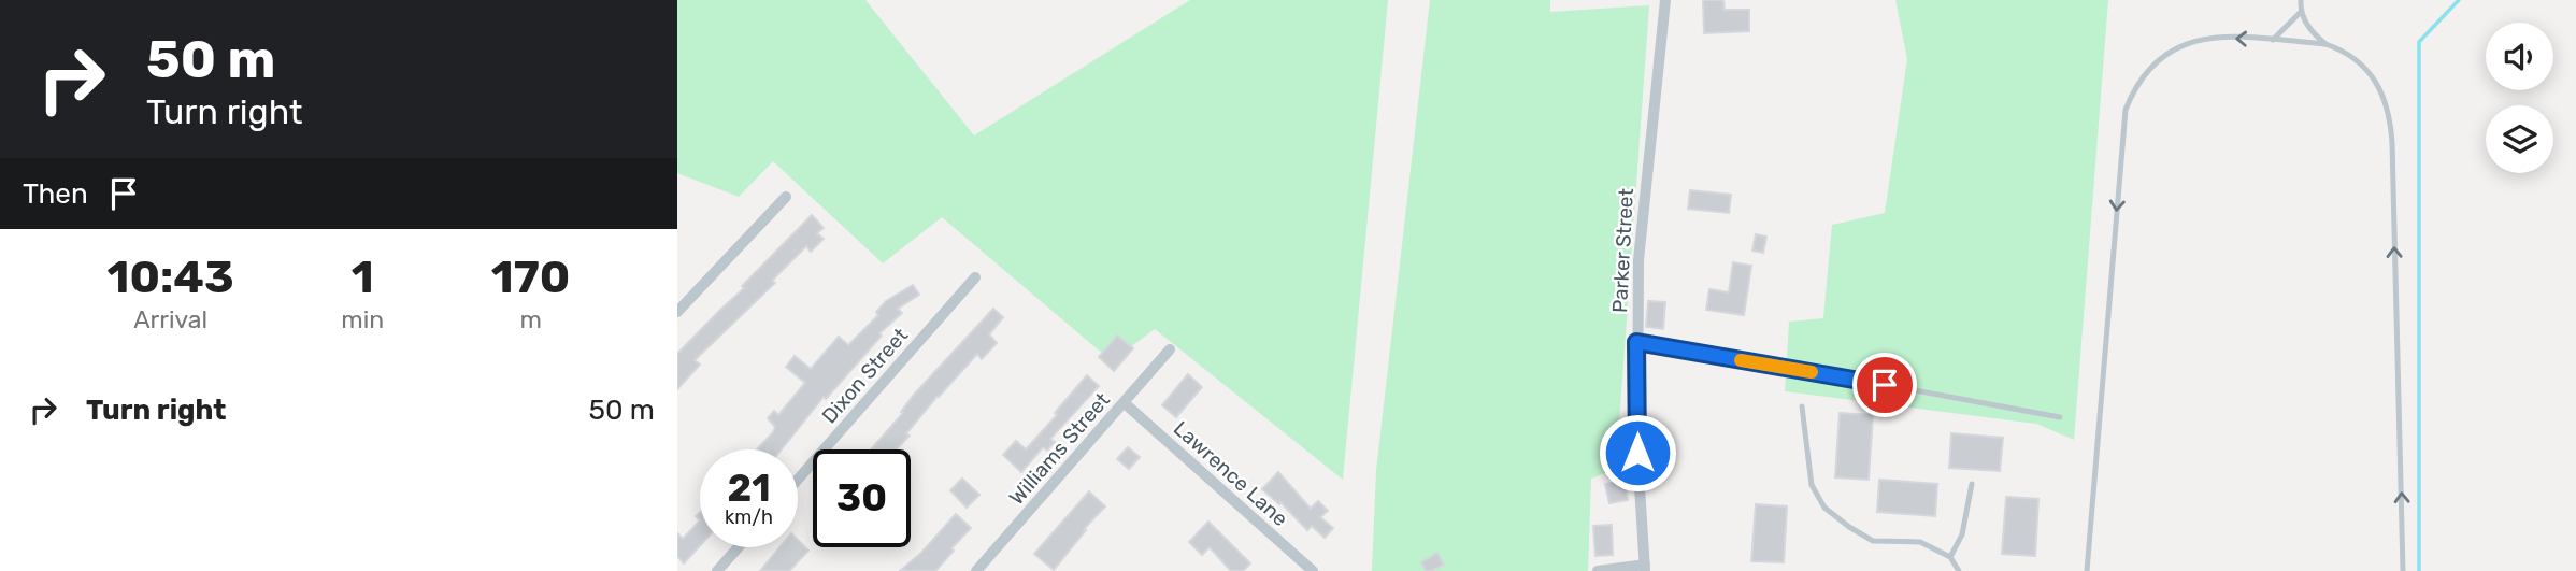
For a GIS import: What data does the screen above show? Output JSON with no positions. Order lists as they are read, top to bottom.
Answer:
{
  "streets": {
    "street": [
      "Parker Street",
      "Dixon Street",
      "Williams Street",
      "Lawrence Lane"
    ]
  },
  "crossings": [
    ["Williams Street", "Lawrence Lane"]
  ],
  "page": {
    "turn": ["50 m", "Turn right"],
    "then": "Then",
    "eta": [
      "10:43",
      "Arrival",
      "1",
      "min",
      "170",
      "m"
    ],
    "list": [
      {
        "name": "Turn right",
        "value": "50 m"
      }
    ],
    "speed": "21 km/h",
    "limit": "30"
  }
}
